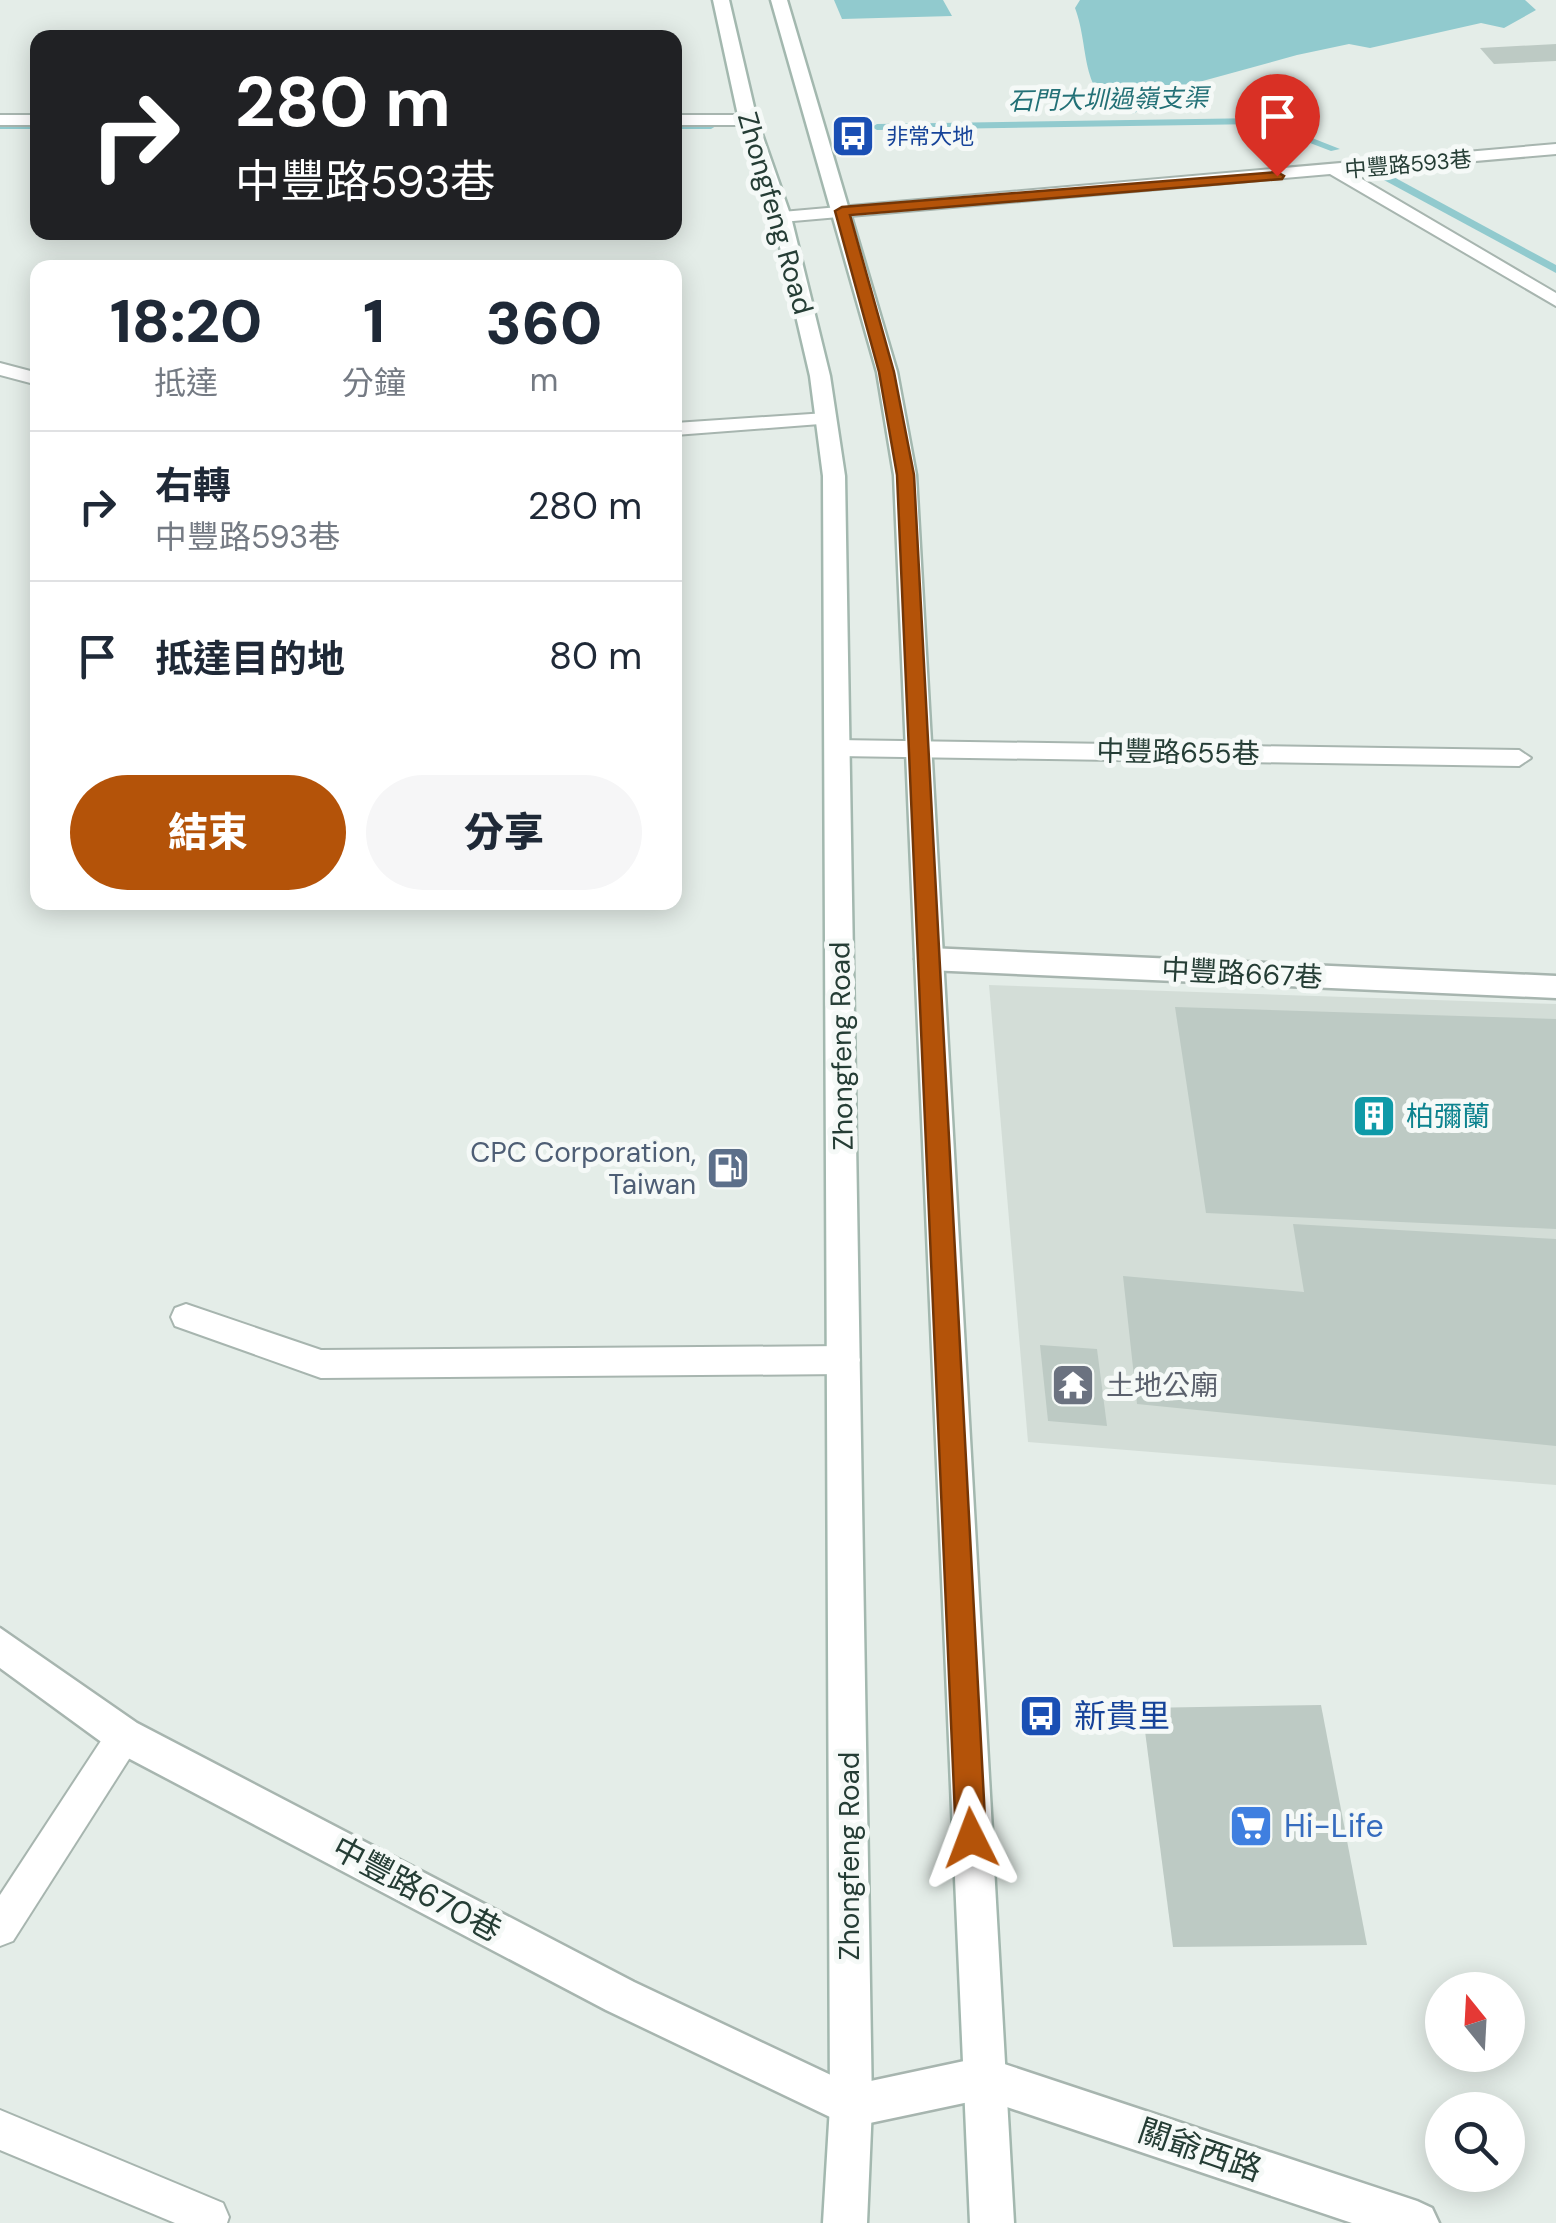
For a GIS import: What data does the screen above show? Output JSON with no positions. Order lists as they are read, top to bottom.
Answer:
{
  "streets": {
    "main road": [
      "Zhongfeng Road",
      "中豐路667巷",
      "中豐路670巷",
      "關爺西路"
    ],
    "lane": ["中豐路593巷", "中豐路655巷"]
  },
  "crossings": [
    ["中豐路593巷", "Zhongfeng Road"],
    ["Zhongfeng Road", "中豐路655巷"],
    ["Zhongfeng Road", "中豐路670巷"]
  ],
  "water": ["石門大圳過嶺支渠"],
  "places": {
    "bus stop": ["非常大地", "新貴里"],
    "building": ["柏彌蘭"],
    "fuel station": ["CPC Corporation, Taiwan"],
    "temple": ["土地公廟"],
    "supermarket": ["Hi-Life"]
  },
  "north": "top",
  "page": {
    "turn": ["280 m", "中豐路593巷"],
    "eta": [
      "18:20",
      "抵達",
      "1",
      "分鐘",
      "360",
      "m"
    ],
    "list": [
      {
        "name": "右轉",
        "note": "中豐路593巷",
        "value": "280 m"
      },
      {
        "name": "抵達目的地",
        "value": "80 m"
      }
    ],
    "buttons": ["結束", "分享"]
  }
}
